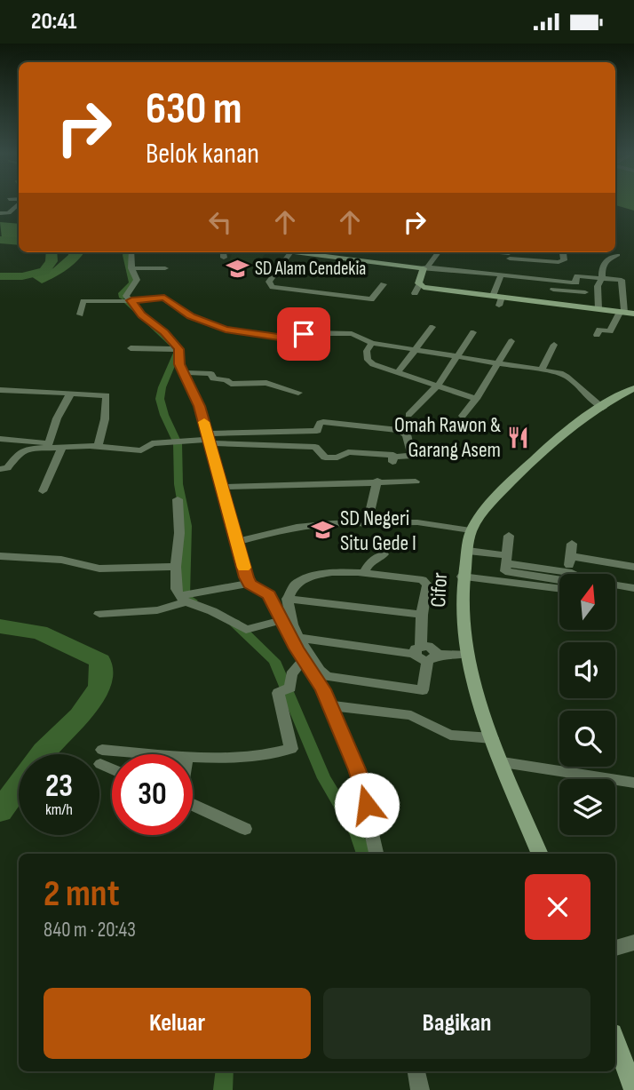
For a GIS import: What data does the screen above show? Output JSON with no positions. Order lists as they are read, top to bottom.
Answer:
{
  "streets": {
    "street": ["Cifor"]
  },
  "places": {
    "school or university": ["SD Alam Cendekia", "SD Negeri Situ Gede I"],
    "restaurant": ["Omah Rawon & Garang Asem"]
  },
  "north": "top",
  "page": {
    "status": "20:41",
    "turn": ["630 m", "Belok kanan"],
    "speed": "23 km/h",
    "limit": "30",
    "heading": ["2 mnt", "840 m · 20:43"],
    "buttons": ["Keluar", "Bagikan"]
  }
}
